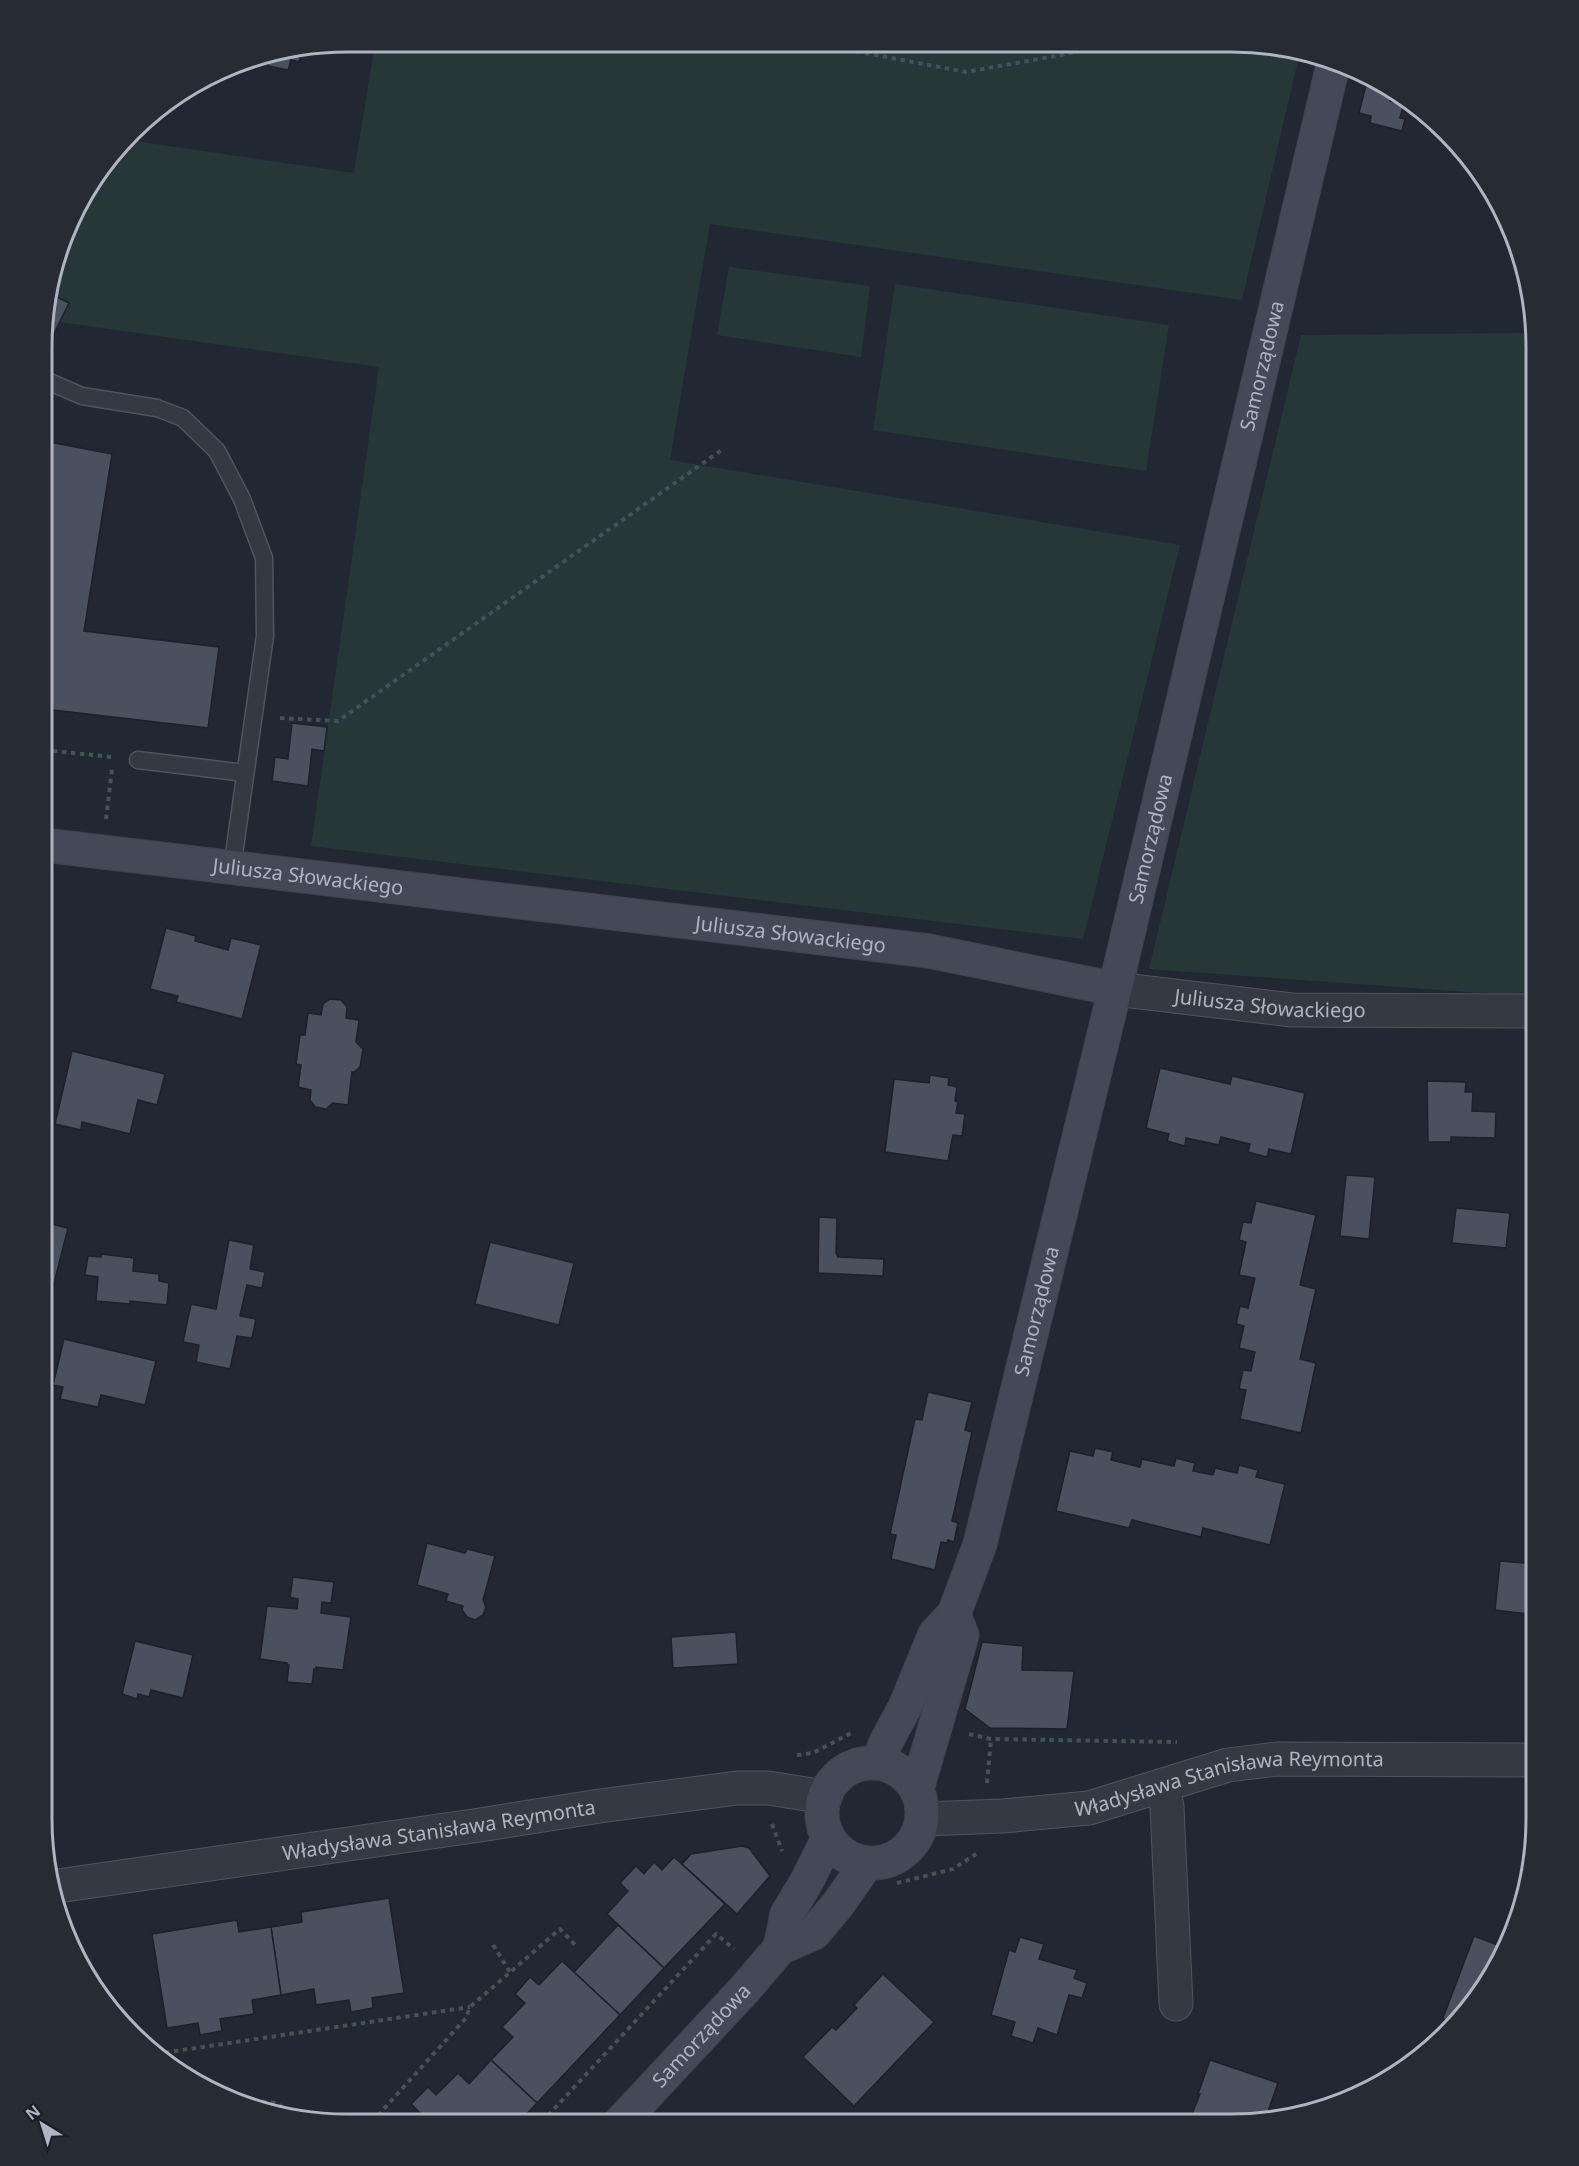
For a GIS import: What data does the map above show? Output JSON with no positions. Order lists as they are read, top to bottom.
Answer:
{
  "streets": {
    "street": ["Samorządowa", "Juliusza Słowackiego", "Władysława Stanisława Reymonta"]
  },
  "crossings": [
    ["Samorządowa", "Juliusza Słowackiego"],
    ["Samorządowa", "Władysława Stanisława Reymonta"]
  ],
  "north": "top left"
}
